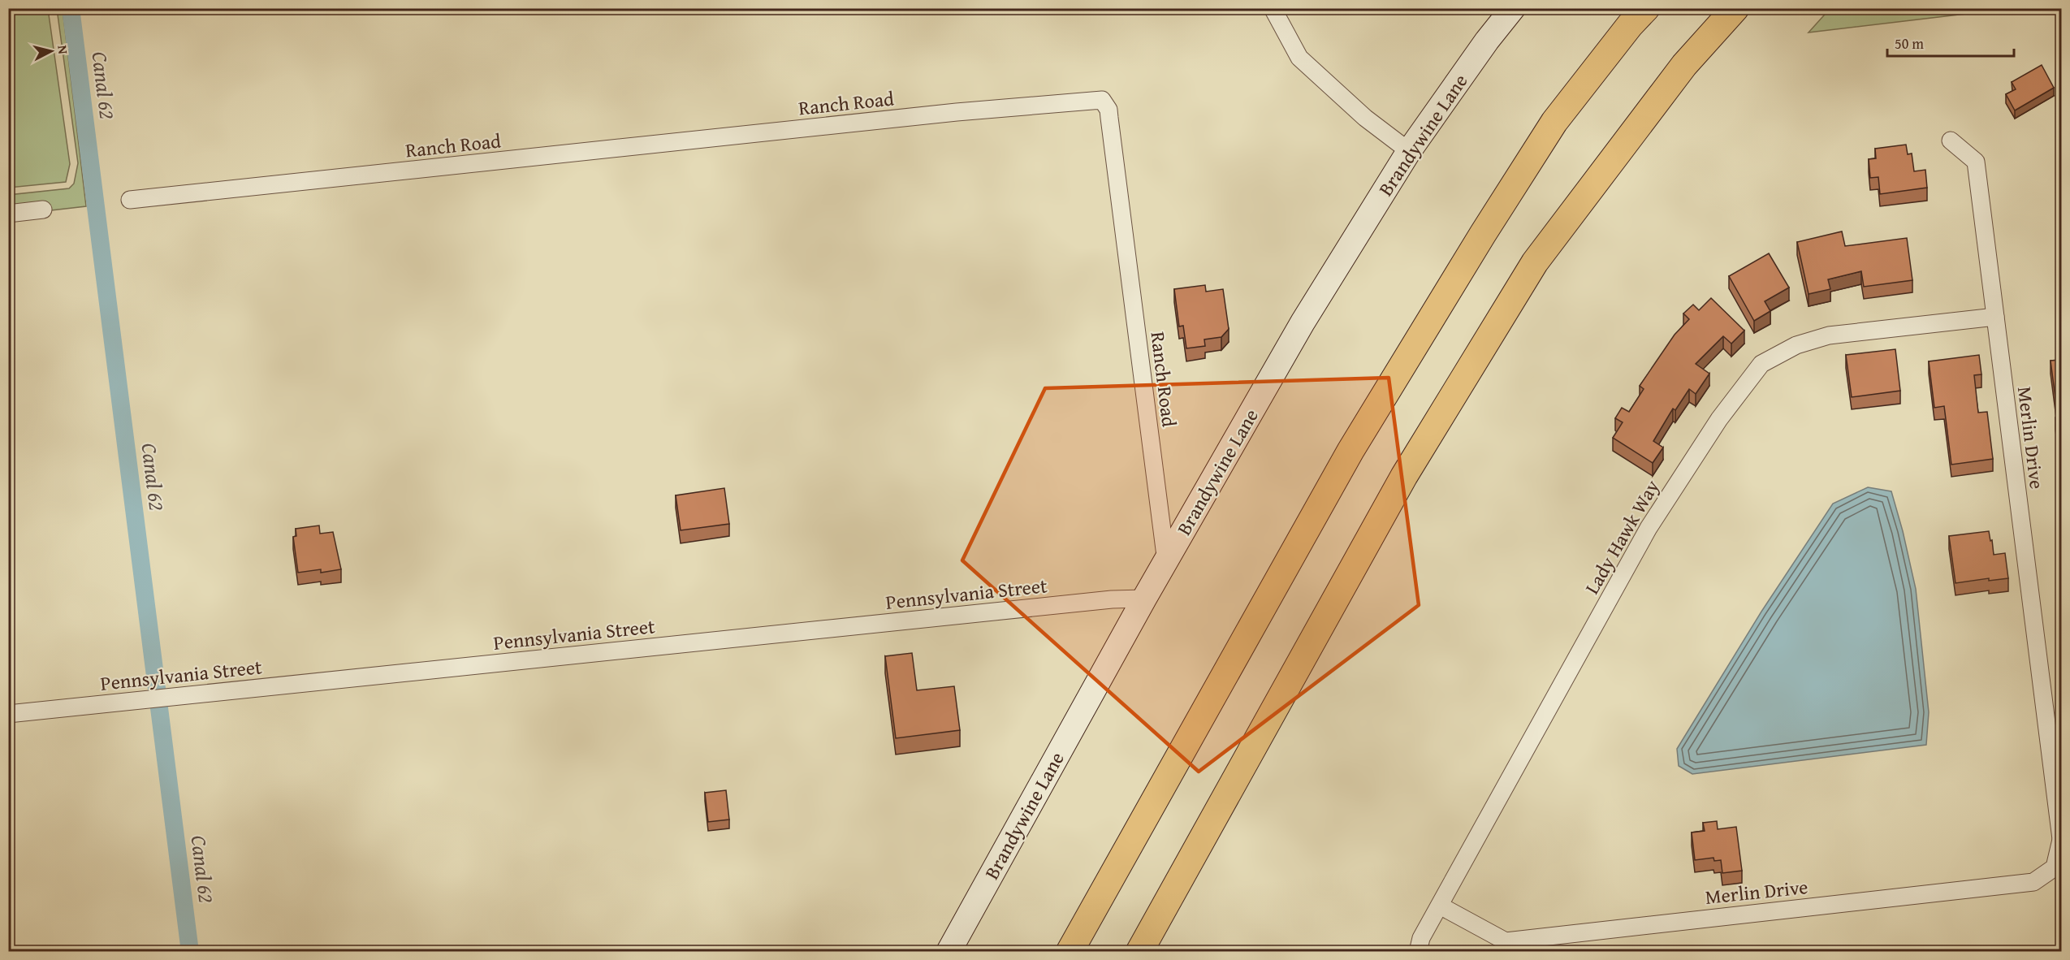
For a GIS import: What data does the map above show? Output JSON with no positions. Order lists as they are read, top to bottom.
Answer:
{
  "streets": {
    "street": [
      "Ranch Road",
      "Brandywine Lane",
      "Merlin Drive",
      "Lady Hawk Way",
      "Pennsylvania Street"
    ]
  },
  "crossings": [
    ["Ranch Road", "Brandywine Lane"],
    ["Brandywine Lane", "Pennsylvania Street"],
    ["Merlin Drive", "Lady Hawk Way"]
  ],
  "water": ["Canal 62"],
  "scale_bar": "50 m",
  "north": "right"
}
